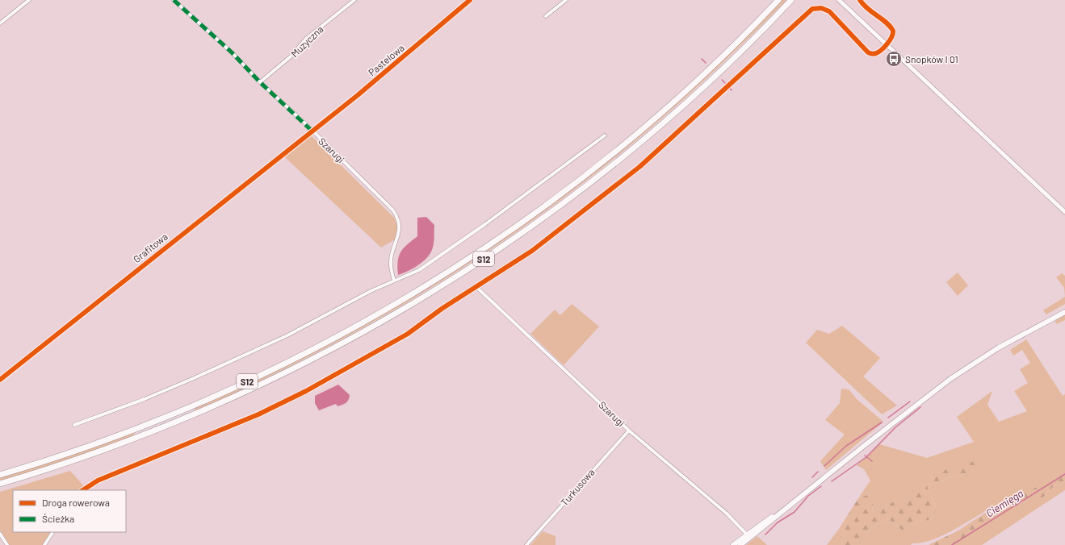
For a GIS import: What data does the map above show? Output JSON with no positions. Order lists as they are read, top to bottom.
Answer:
{
  "streets": {
    "highway": ["S12"],
    "street": [
      "Muzyczna",
      "Pastelowa",
      "Szarugi",
      "Grafitowa",
      "Turkusowa"
    ]
  },
  "crossings": [
    ["Muzyczna", "Szarugi"],
    ["Pastelowa", "Szarugi"],
    ["Pastelowa", "Grafitowa"],
    ["Szarugi", "Grafitowa"],
    ["Szarugi", "Turkusowa"]
  ],
  "water": ["Ciemięga"],
  "places": {
    "bus stop": ["Snopków I 01"]
  },
  "legend": ["Droga rowerowa", "Ścieżka"]
}
